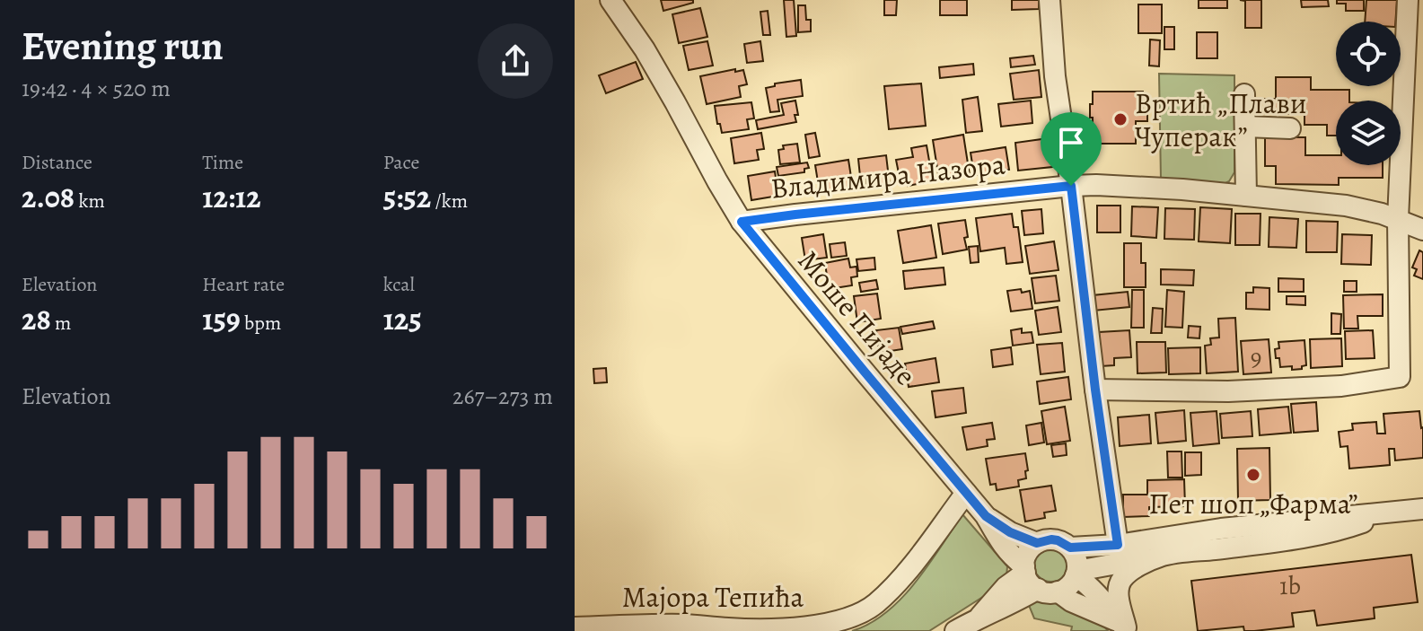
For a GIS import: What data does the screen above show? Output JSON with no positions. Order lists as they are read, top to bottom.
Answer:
{
  "streets": {
    "street": ["Владимира Назора", "Моше Пијаде", "Мајора Тепића"]
  },
  "crossings": [
    ["Владимира Назора", "Моше Пијаде"],
    ["Моше Пијаде", "Мајора Тепића"]
  ],
  "places": ["Вртић „Плави Чуперак”", "Пет шоп „Фарма”"],
  "house_numbers": ["9", "1b"],
  "page": {
    "heading": ["Evening run", "19:42 · 4 × 520 m"],
    "stats": [
      ["Distance", "2.08 km"],
      ["Time", "12:12"],
      ["Pace", "5:52 /km"],
      ["Elevation", "28 m"],
      ["Heart rate", "159 bpm"],
      ["kcal", "125"]
    ],
    "chart": ["Elevation", "267–273 m"]
  }
}
